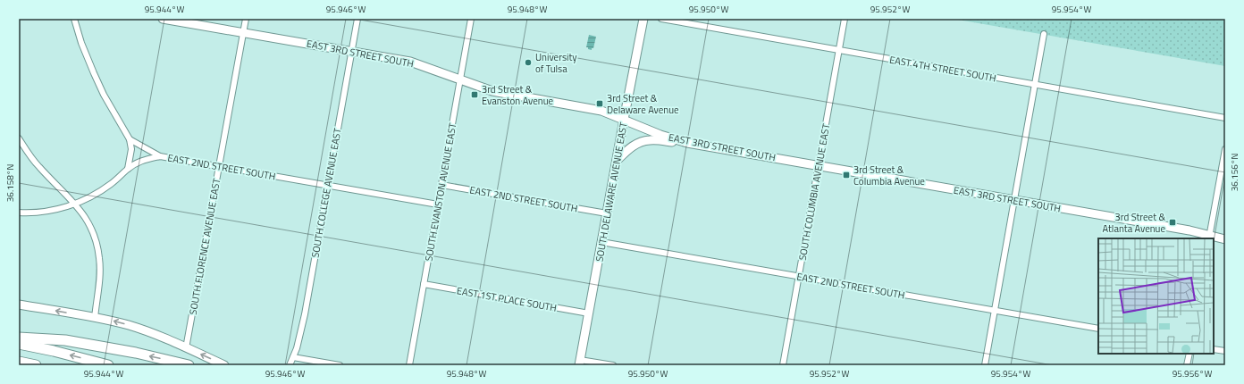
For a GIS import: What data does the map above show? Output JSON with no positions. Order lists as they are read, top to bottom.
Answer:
{
  "streets": {
    "street": [
      "EAST 3RD STREET SOUTH",
      "EAST 4TH STREET SOUTH",
      "EAST 2ND STREET SOUTH",
      "SOUTH EVANSTON AVENUE EAST",
      "SOUTH DELAWARE AVENUE EAST",
      "SOUTH COLUMBIA AVENUE EAST",
      "SOUTH COLLEGE AVENUE EAST",
      "SOUTH FLORENCE AVENUE EAST",
      "EAST 1ST PLACE SOUTH"
    ]
  },
  "crossings": [
    ["EAST 3RD STREET SOUTH", "SOUTH EVANSTON AVENUE EAST"],
    ["EAST 3RD STREET SOUTH", "SOUTH DELAWARE AVENUE EAST"],
    ["EAST 3RD STREET SOUTH", "SOUTH COLUMBIA AVENUE EAST"],
    ["EAST 3RD STREET SOUTH", "SOUTH COLLEGE AVENUE EAST"],
    ["EAST 3RD STREET SOUTH", "SOUTH FLORENCE AVENUE EAST"],
    ["EAST 4TH STREET SOUTH", "SOUTH COLUMBIA AVENUE EAST"],
    ["EAST 2ND STREET SOUTH", "SOUTH EVANSTON AVENUE EAST"],
    ["EAST 2ND STREET SOUTH", "SOUTH DELAWARE AVENUE EAST"],
    ["EAST 2ND STREET SOUTH", "SOUTH COLUMBIA AVENUE EAST"],
    ["EAST 2ND STREET SOUTH", "SOUTH COLLEGE AVENUE EAST"],
    ["EAST 2ND STREET SOUTH", "SOUTH FLORENCE AVENUE EAST"],
    ["SOUTH EVANSTON AVENUE EAST", "EAST 1ST PLACE SOUTH"],
    ["SOUTH DELAWARE AVENUE EAST", "EAST 1ST PLACE SOUTH"]
  ],
  "places": {
    "other": ["University of Tulsa"],
    "transit": [
      "3rd Street & Evanston Avenue",
      "3rd Street & Delaware Avenue",
      "3rd Street & Columbia Avenue",
      "3rd Street & Atlanta Avenue"
    ]
  },
  "coordinates": [
    "95.944°W",
    "95.946°W",
    "95.948°W",
    "95.950°W",
    "95.952°W",
    "95.954°W",
    "36.156°N",
    "36.158°N",
    "95.956°W"
  ]
}
